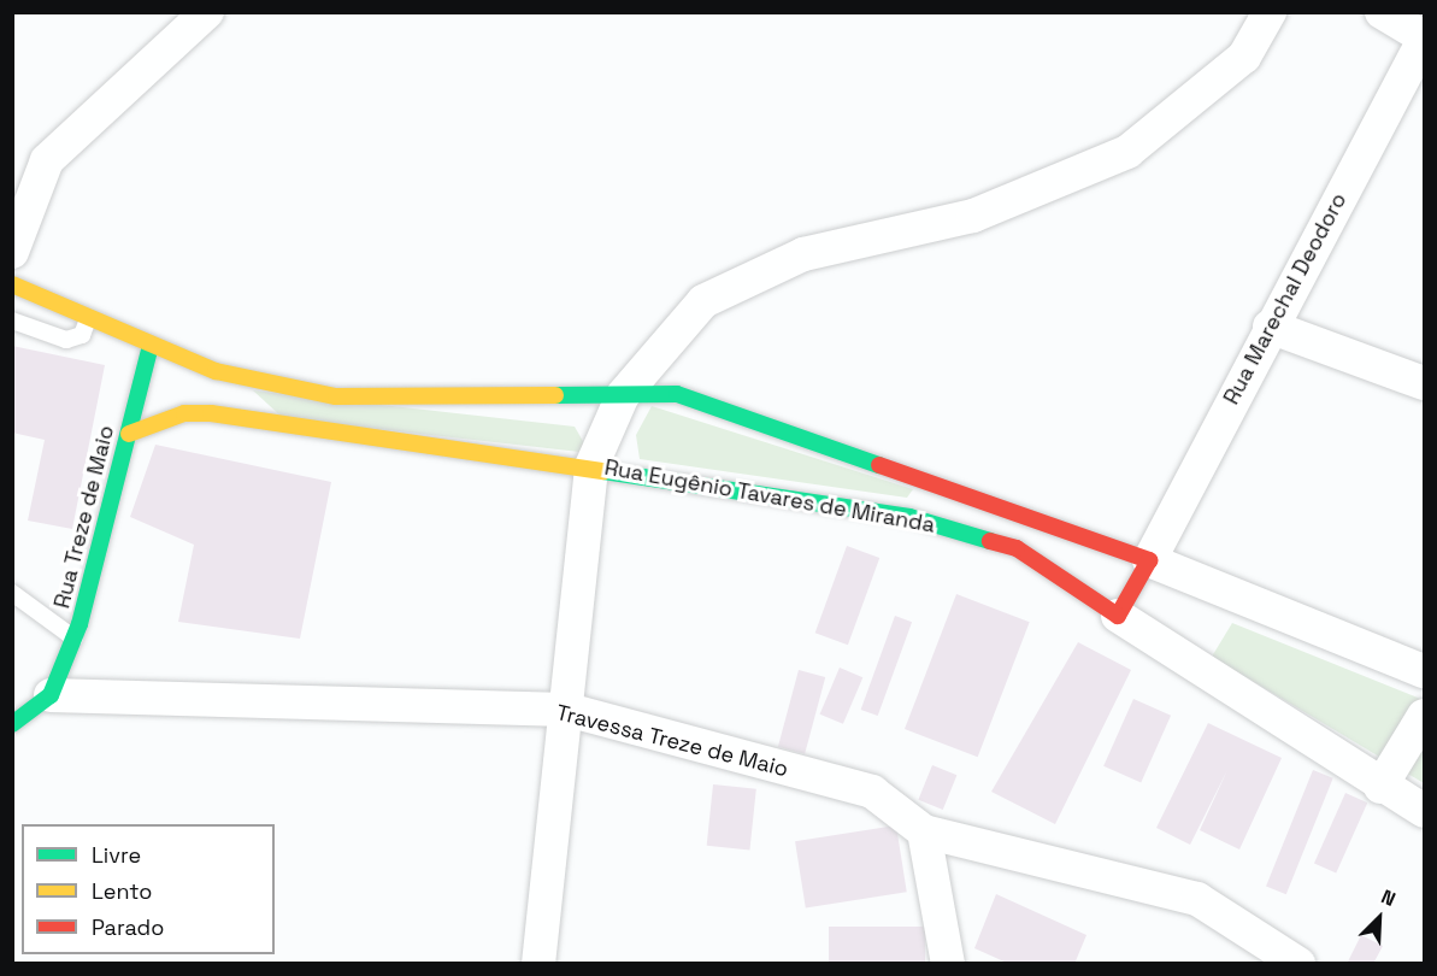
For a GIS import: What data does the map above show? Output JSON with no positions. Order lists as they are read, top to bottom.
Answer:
{
  "streets": {
    "street": [
      "Rua Marechal Deodoro",
      "Rua Eugênio Tavares de Miranda",
      "Rua Treze de Maio",
      "Travessa Treze de Maio"
    ]
  },
  "crossings": [
    ["Rua Marechal Deodoro", "Rua Eugênio Tavares de Miranda"],
    ["Rua Eugênio Tavares de Miranda", "Rua Treze de Maio"],
    ["Rua Treze de Maio", "Travessa Treze de Maio"]
  ],
  "legend": ["Livre", "Lento", "Parado"],
  "north": "top right"
}
